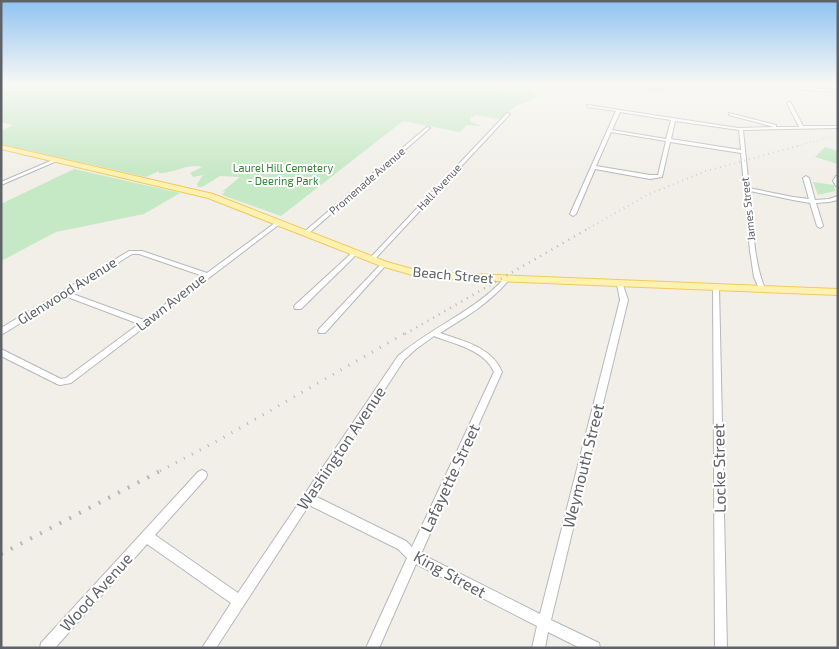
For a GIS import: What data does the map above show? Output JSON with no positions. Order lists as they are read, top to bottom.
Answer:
{
  "streets": {
    "main road": ["Beach Street"],
    "street": [
      "Promenade Avenue",
      "Hall Avenue",
      "James Street",
      "Glenwood Avenue",
      "Lawn Avenue",
      "Washington Avenue",
      "Weymouth Street",
      "Locke Street",
      "Lafayette Street",
      "King Street",
      "Wood Avenue"
    ]
  },
  "crossings": [
    ["Promenade Avenue", "Beach Street"],
    ["Hall Avenue", "Beach Street"],
    ["James Street", "Beach Street"],
    ["Beach Street", "Lawn Avenue"],
    ["Beach Street", "Washington Avenue"],
    ["Beach Street", "Weymouth Street"],
    ["Beach Street", "Locke Street"],
    ["Glenwood Avenue", "Lawn Avenue"],
    ["Washington Avenue", "Lafayette Street"],
    ["Washington Avenue", "King Street"],
    ["Weymouth Street", "King Street"],
    ["Lafayette Street", "King Street"]
  ],
  "parks": ["Laurel Hill Cemetery - Deering Park"]
}
